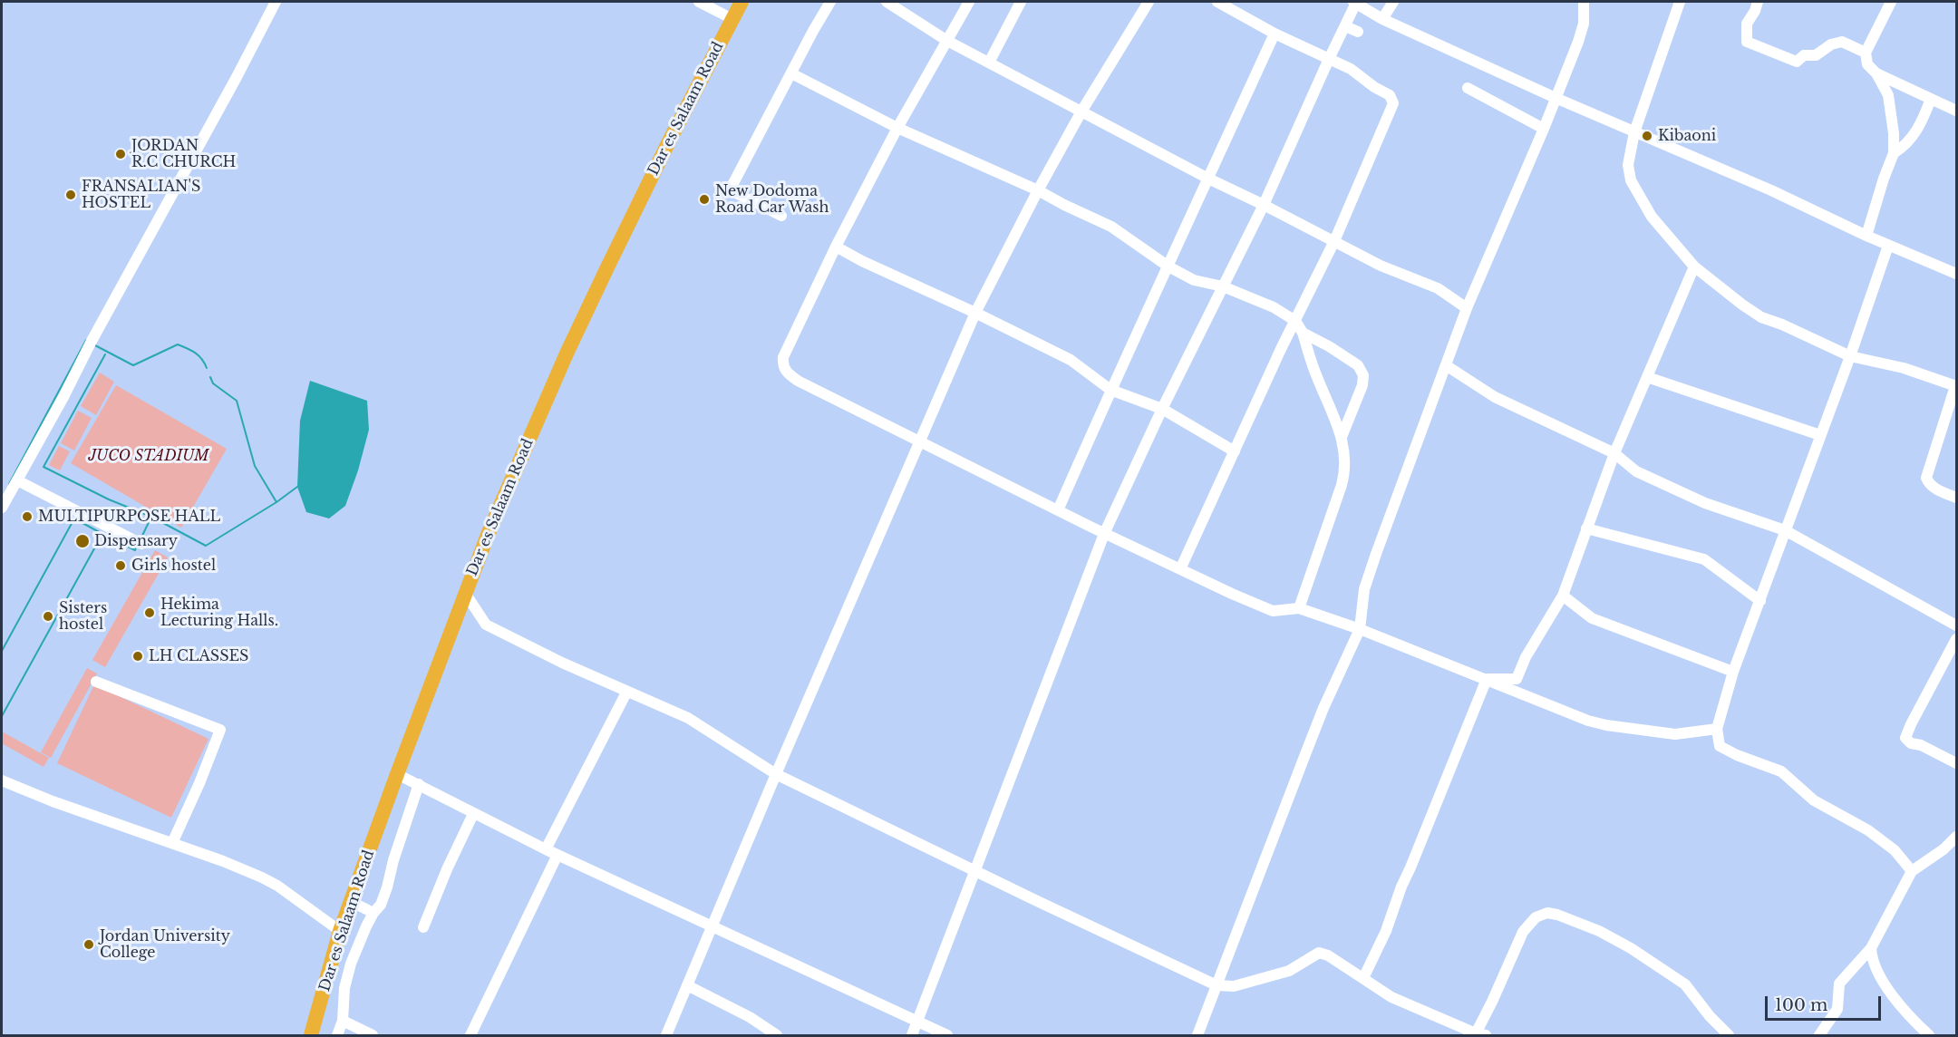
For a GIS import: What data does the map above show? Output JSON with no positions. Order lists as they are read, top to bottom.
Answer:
{
  "streets": {
    "highway": ["Dar es Salaam Road"]
  },
  "parks": ["JUCO STADIUM"],
  "places": [
    "Kibaoni",
    "JORDAN R.C CHURCH",
    "FRANSALIAN'S HOSTEL",
    "New Dodoma Road Car Wash",
    "MULTIPURPOSE HALL",
    "Dispensary",
    "Girls hostel",
    "Hekima Lecturing Halls.",
    "Sisters hostel",
    "LH CLASSES",
    "Jordan University College"
  ],
  "scale_bar": "100 m"
}
